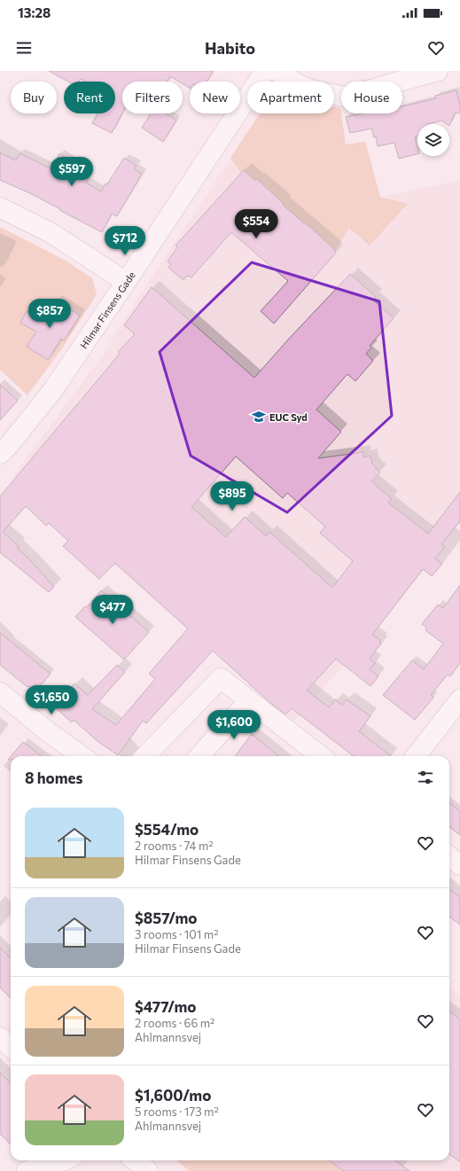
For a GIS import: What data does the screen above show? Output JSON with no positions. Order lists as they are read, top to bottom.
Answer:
{
  "streets": {
    "street": ["Hilmar Finsens Gade"]
  },
  "places": {
    "school or university": ["EUC Syd"]
  },
  "page": {
    "status": "13:28",
    "header": "Habito",
    "chip": [
      "Buy",
      "Rent",
      "Filters",
      "New",
      "Apartment",
      "House"
    ],
    "price": [
      "$597",
      "$554",
      "$712",
      "$857",
      "$895",
      "$477",
      "$1,650",
      "$1,600"
    ],
    "heading": "8 homes",
    "list": [
      {
        "name": "$554/mo",
        "note": "2 rooms · 74 m² · Hilmar Finsens Gade"
      },
      {
        "name": "$857/mo",
        "note": "3 rooms · 101 m² · Hilmar Finsens Gade"
      },
      {
        "name": "$477/mo",
        "note": "2 rooms · 66 m² · Ahlmannsvej"
      },
      {
        "name": "$1,600/mo",
        "note": "5 rooms · 173 m² · Ahlmannsvej"
      }
    ]
  }
}
